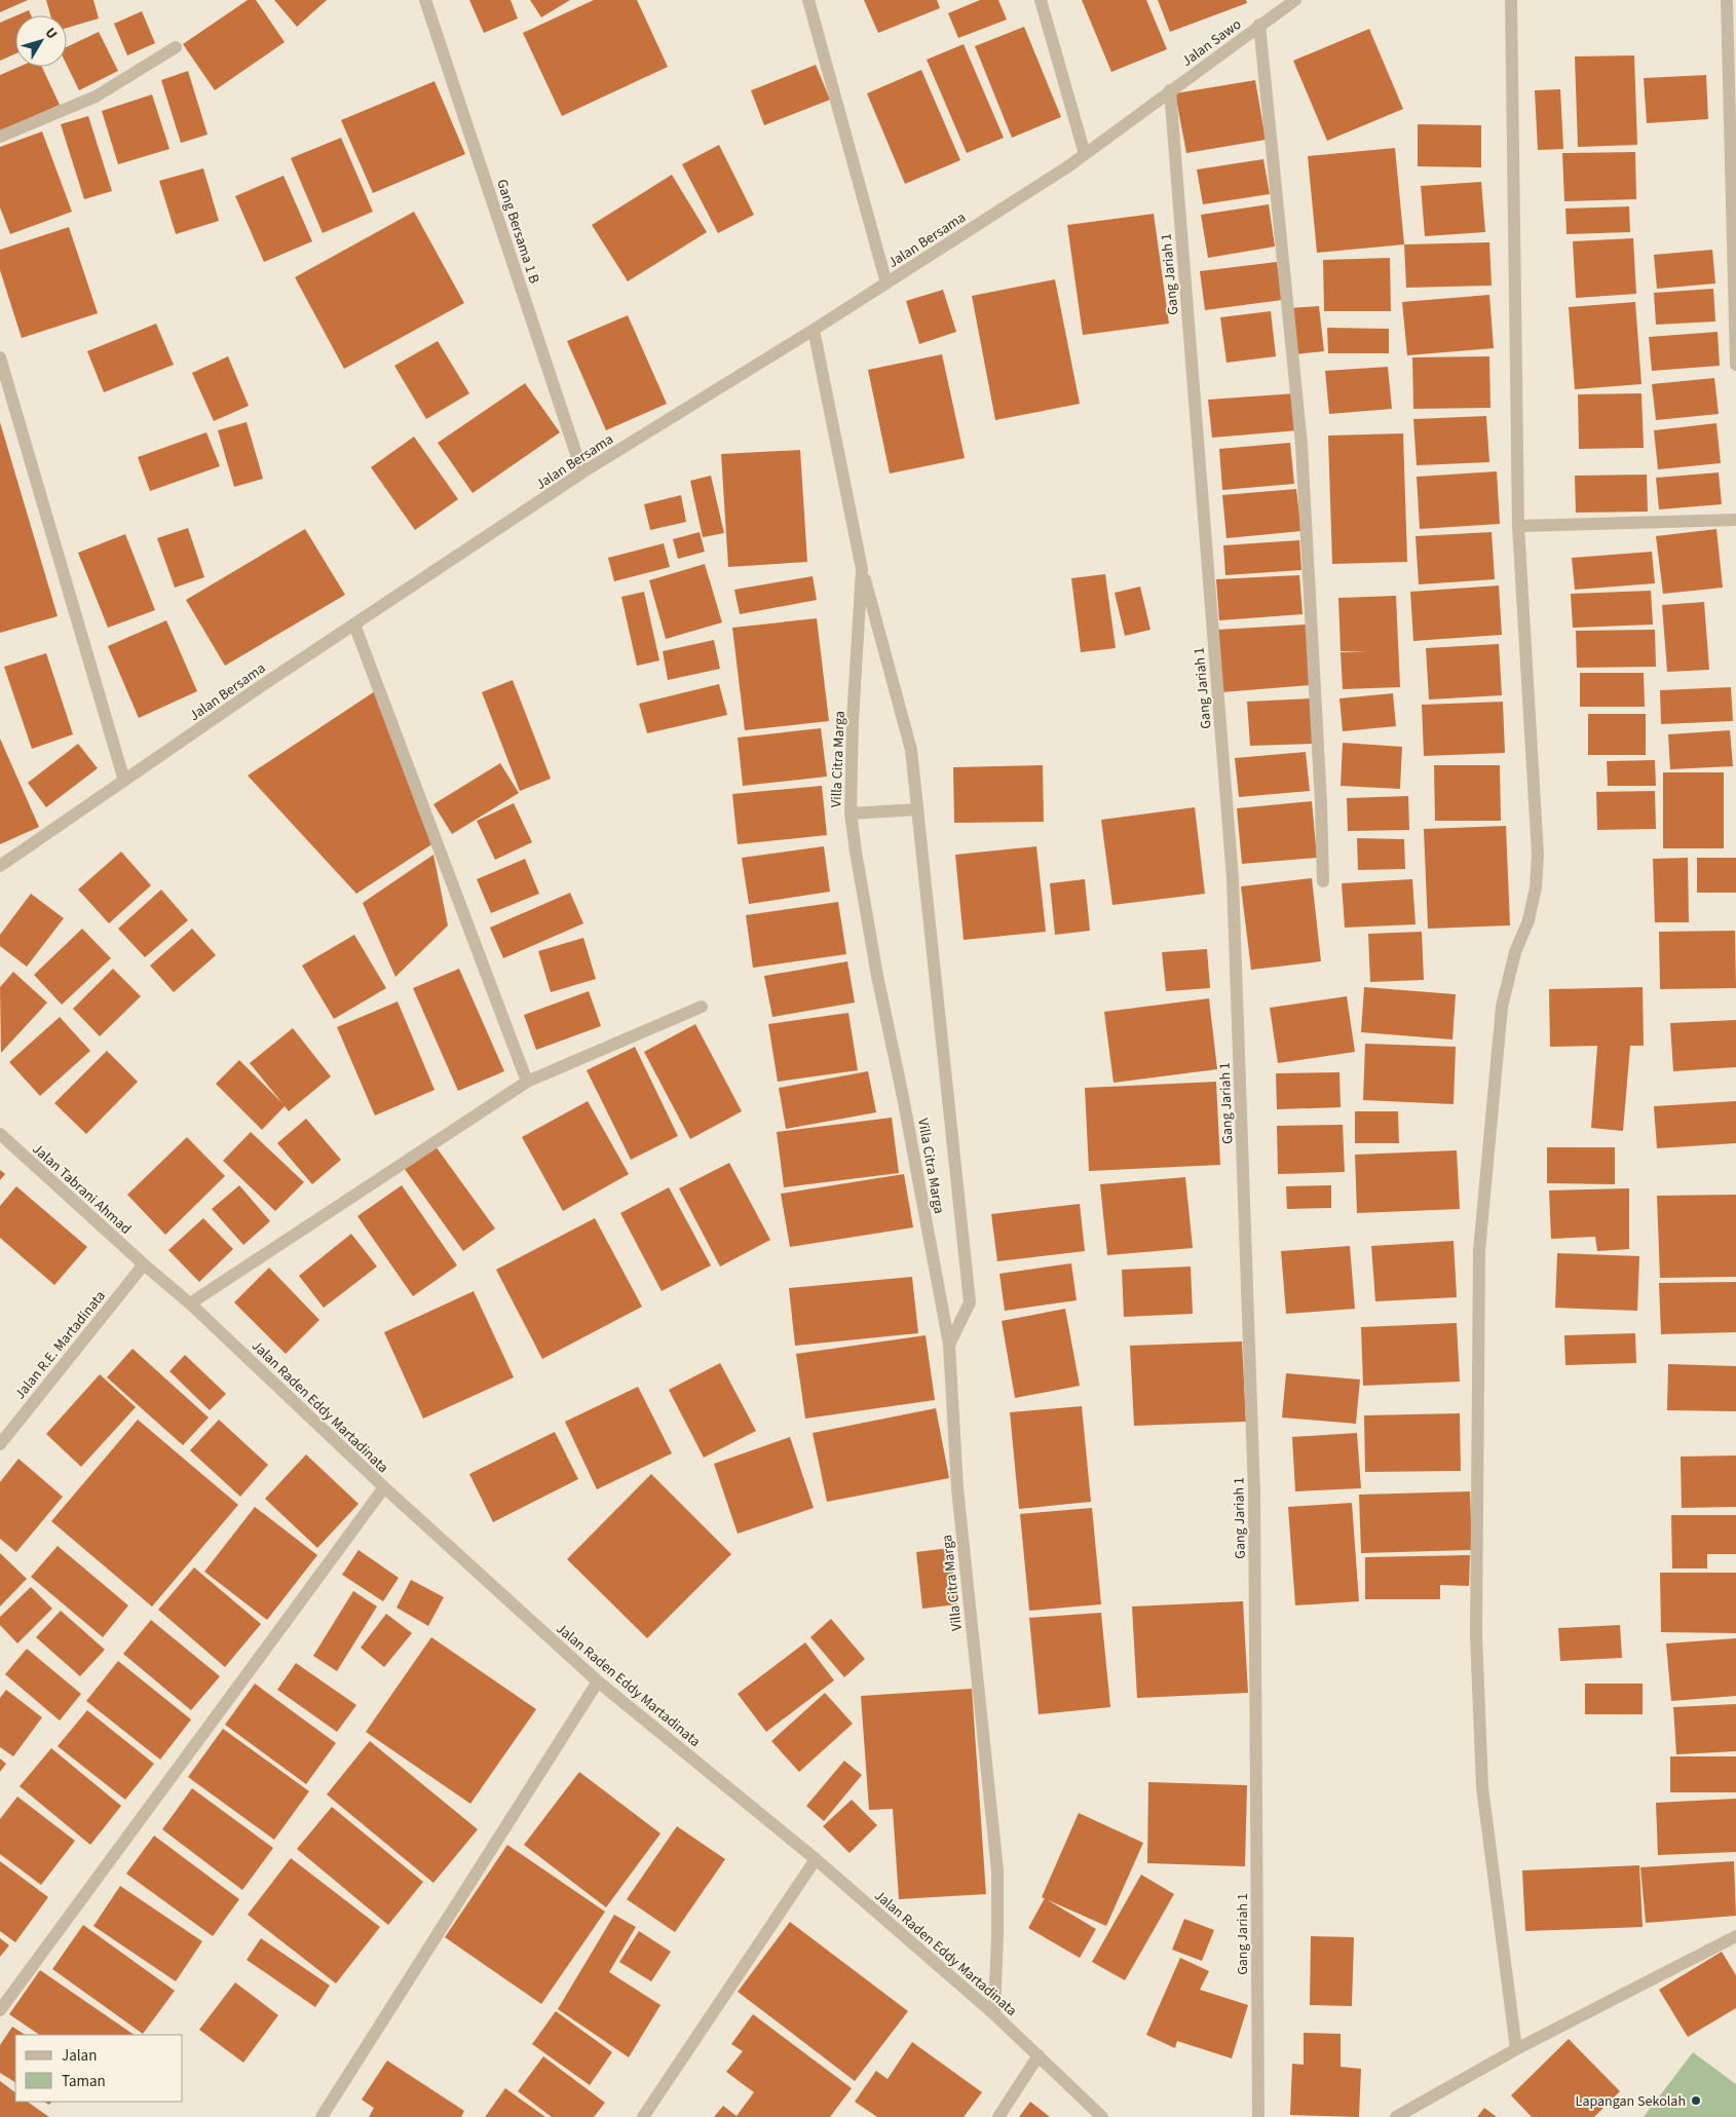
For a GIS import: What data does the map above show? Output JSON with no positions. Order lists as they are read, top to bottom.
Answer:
{
  "streets": {
    "street": [
      "Jalan Sawo",
      "Gang Bersama 1 B",
      "Jalan Bersama",
      "Gang Jariah 1",
      "Villa Citra Marga",
      "Jalan Tabrani Ahmad",
      "Jalan R.E. Martadinata",
      "Jalan Raden Eddy Martadinata"
    ]
  },
  "crossings": [
    ["Jalan Sawo", "Jalan Bersama"],
    ["Jalan Sawo", "Gang Jariah 1"],
    ["Gang Bersama 1 B", "Jalan Bersama"],
    ["Jalan Bersama", "Gang Jariah 1"],
    ["Jalan Bersama", "Villa Citra Marga"],
    ["Villa Citra Marga", "Jalan Raden Eddy Martadinata"],
    ["Jalan Tabrani Ahmad", "Jalan R.E. Martadinata"],
    ["Jalan Tabrani Ahmad", "Jalan Raden Eddy Martadinata"],
    ["Jalan R.E. Martadinata", "Jalan Raden Eddy Martadinata"]
  ],
  "places": ["Lapangan Sekolah"],
  "legend": ["Jalan", "Taman"],
  "north": "top right"
}
